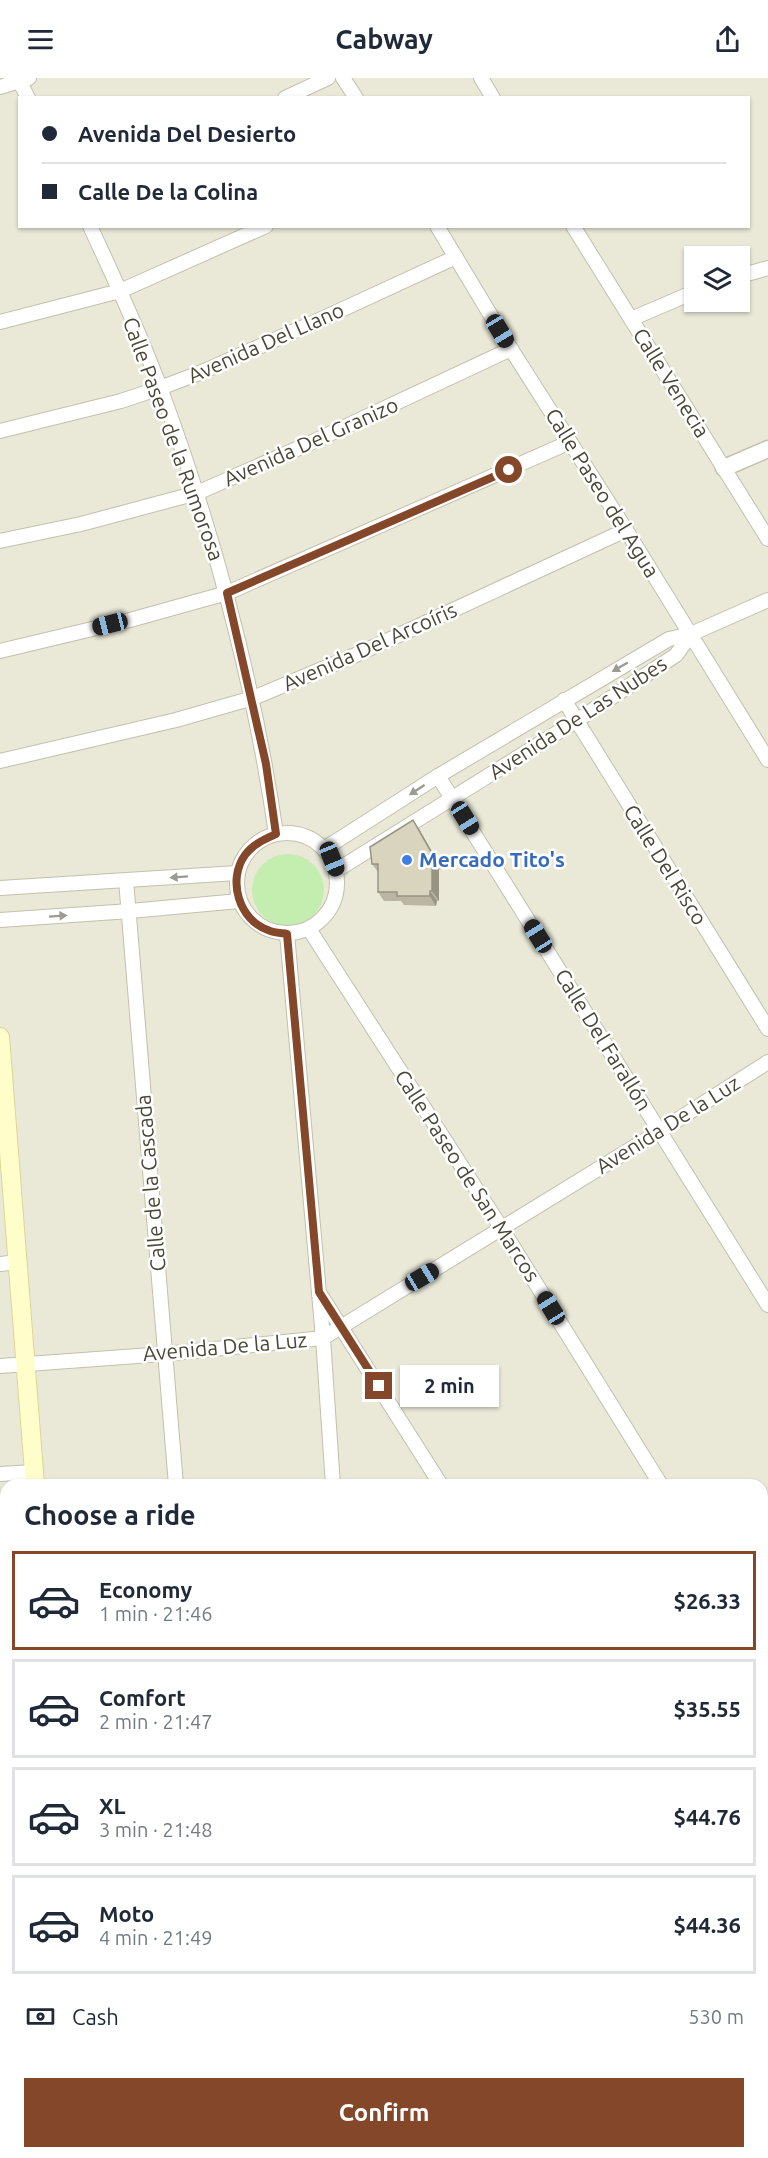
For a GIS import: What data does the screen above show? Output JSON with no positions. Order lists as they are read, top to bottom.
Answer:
{
  "streets": {
    "street": [
      "Avenida Del Llano",
      "Calle Venecia",
      "Calle Paseo de la Rumorosa",
      "Avenida Del Granizo",
      "Calle Paseo del Agua",
      "Avenida Del Arcoíris",
      "Avenida De Las Nubes",
      "Calle Del Risco",
      "Calle Del Farallón",
      "Avenida De la Luz",
      "Calle Paseo de San Marcos",
      "Calle de la Cascada"
    ]
  },
  "crossings": [
    ["Avenida Del Llano", "Calle Paseo de la Rumorosa"],
    ["Avenida Del Llano", "Calle Paseo del Agua"],
    ["Calle Paseo de la Rumorosa", "Avenida Del Granizo"],
    ["Calle Paseo de la Rumorosa", "Avenida Del Arcoíris"],
    ["Calle Paseo de la Rumorosa", "Avenida De Las Nubes"],
    ["Calle Paseo de la Rumorosa", "Calle Paseo de San Marcos"],
    ["Avenida Del Granizo", "Calle Paseo del Agua"],
    ["Calle Paseo del Agua", "Avenida Del Arcoíris"],
    ["Calle Paseo del Agua", "Avenida De Las Nubes"],
    ["Avenida De Las Nubes", "Calle Del Risco"],
    ["Avenida De Las Nubes", "Calle Del Farallón"],
    ["Avenida De Las Nubes", "Calle Paseo de San Marcos"],
    ["Calle Del Farallón", "Avenida De la Luz"],
    ["Avenida De la Luz", "Calle Paseo de San Marcos"],
    ["Avenida De la Luz", "Calle de la Cascada"]
  ],
  "places": ["Mercado Tito's"],
  "page": {
    "header": "Cabway",
    "banner": ["Avenida Del Desierto", "Calle De la Colina"],
    "bubble": "2 min",
    "heading": "Choose a ride",
    "list": [
      {
        "name": "Economy",
        "note": "1 min · 21:46",
        "value": "$26.33"
      },
      {
        "name": "Comfort",
        "note": "2 min · 21:47",
        "value": "$35.55"
      },
      {
        "name": "XL",
        "note": "3 min · 21:48",
        "value": "$44.76"
      },
      {
        "name": "Moto",
        "note": "4 min · 21:49",
        "value": "$44.36"
      }
    ],
    "pay": ["Cash", "530 m"],
    "buttons": "Confirm"
  }
}
